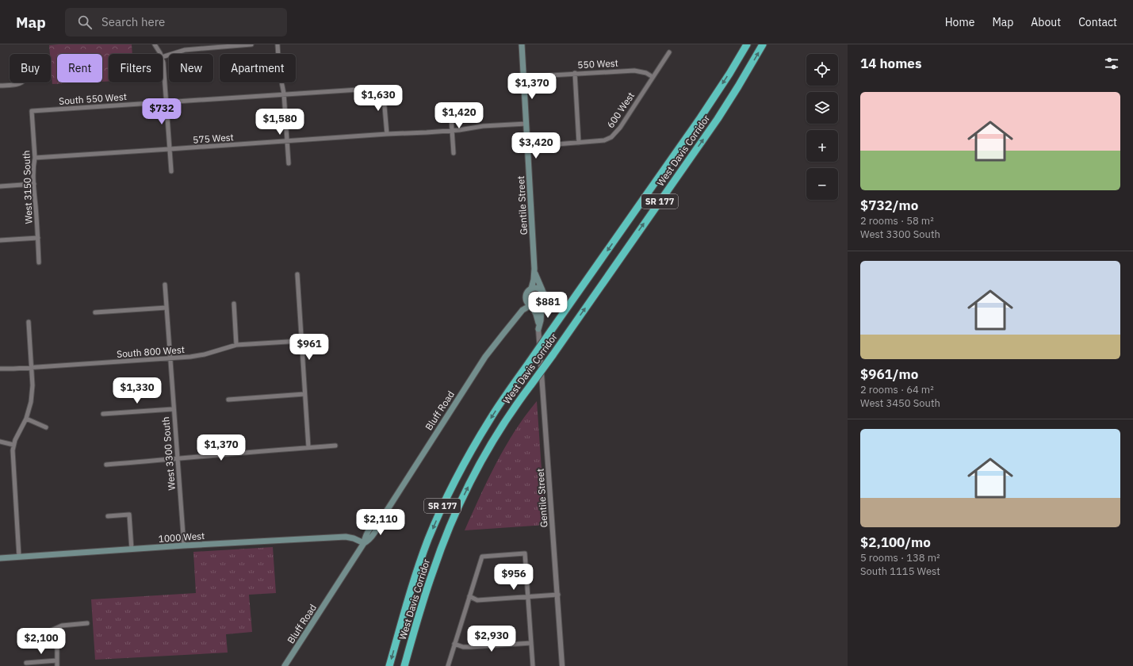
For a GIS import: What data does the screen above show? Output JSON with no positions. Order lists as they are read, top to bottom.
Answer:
{
  "streets": {
    "highway": ["West Davis Corridor", "SR 177"],
    "main road": ["Gentile Street", "Bluff Road", "1000 West"],
    "street": [
      "550 West",
      "South 550 West",
      "600 West",
      "575 West",
      "West 3150 South",
      "South 800 West",
      "West 3300 South"
    ]
  },
  "crossings": [
    ["550 West", "600 West"],
    ["550 West", "Gentile Street"],
    ["South 550 West", "575 West"],
    ["South 550 West", "West 3150 South"],
    ["600 West", "Gentile Street"],
    ["575 West", "West 3150 South"],
    ["575 West", "Gentile Street"],
    ["Gentile Street", "Bluff Road"],
    ["South 800 West", "West 3300 South"],
    ["Bluff Road", "1000 West"],
    ["West 3300 South", "1000 West"]
  ],
  "page": {
    "header": "Map",
    "search": "Search here",
    "nav": [
      "Home",
      "Map",
      "About",
      "Contact"
    ],
    "heading": "14 homes",
    "map_buttons": ["+", "−"],
    "chip": [
      "Buy",
      "Rent",
      "Filters",
      "New",
      "Apartment"
    ],
    "price": [
      "$1,370",
      "$1,630",
      "$732",
      "$1,420",
      "$1,580",
      "$3,420",
      "$881",
      "$961",
      "$1,330",
      "$1,370",
      "$2,110",
      "$956",
      "$2,930",
      "$2,100"
    ],
    "list": [
      {
        "name": "$732/mo",
        "note": "2 rooms · 58 m² · West 3300 South"
      },
      {
        "name": "$961/mo",
        "note": "2 rooms · 64 m² · West 3450 South"
      },
      {
        "name": "$2,100/mo",
        "note": "5 rooms · 138 m² · South 1115 West"
      }
    ]
  }
}
